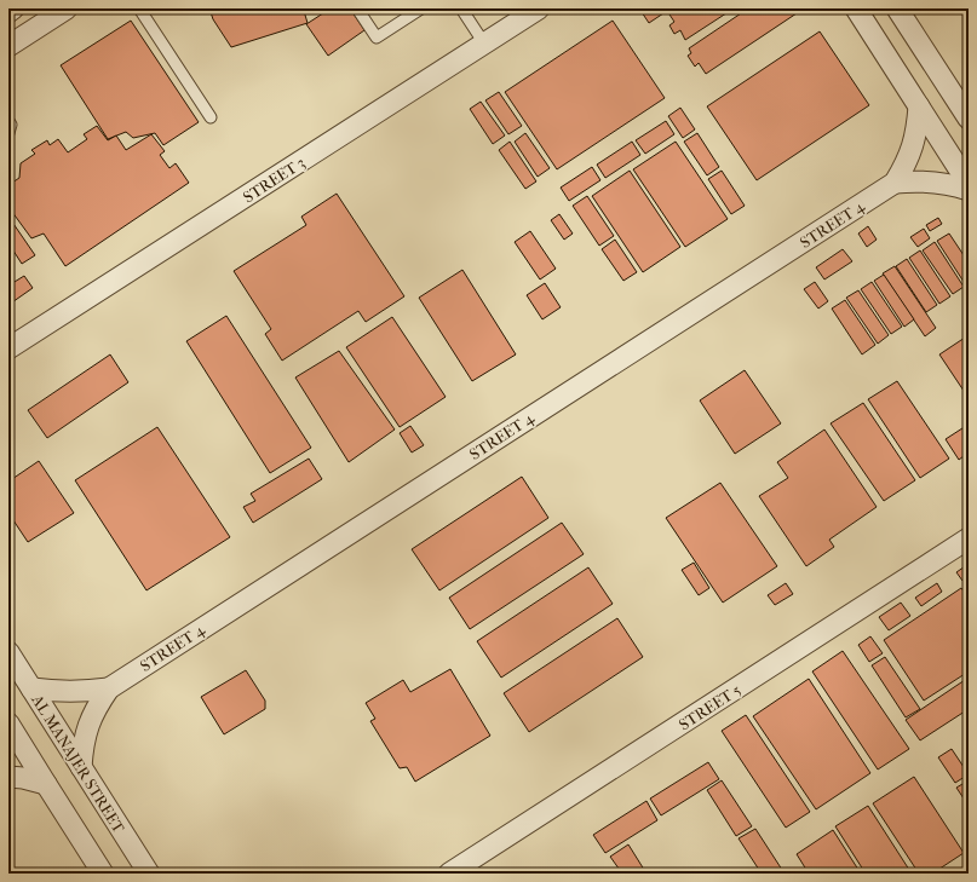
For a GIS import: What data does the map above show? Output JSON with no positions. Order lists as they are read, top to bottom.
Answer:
{
  "streets": {
    "street": [
      "STREET 3",
      "STREET 4",
      "STREET 5",
      "AL MANAJER STREET"
    ]
  },
  "crossings": [
    ["STREET 4", "AL MANAJER STREET"]
  ]
}
